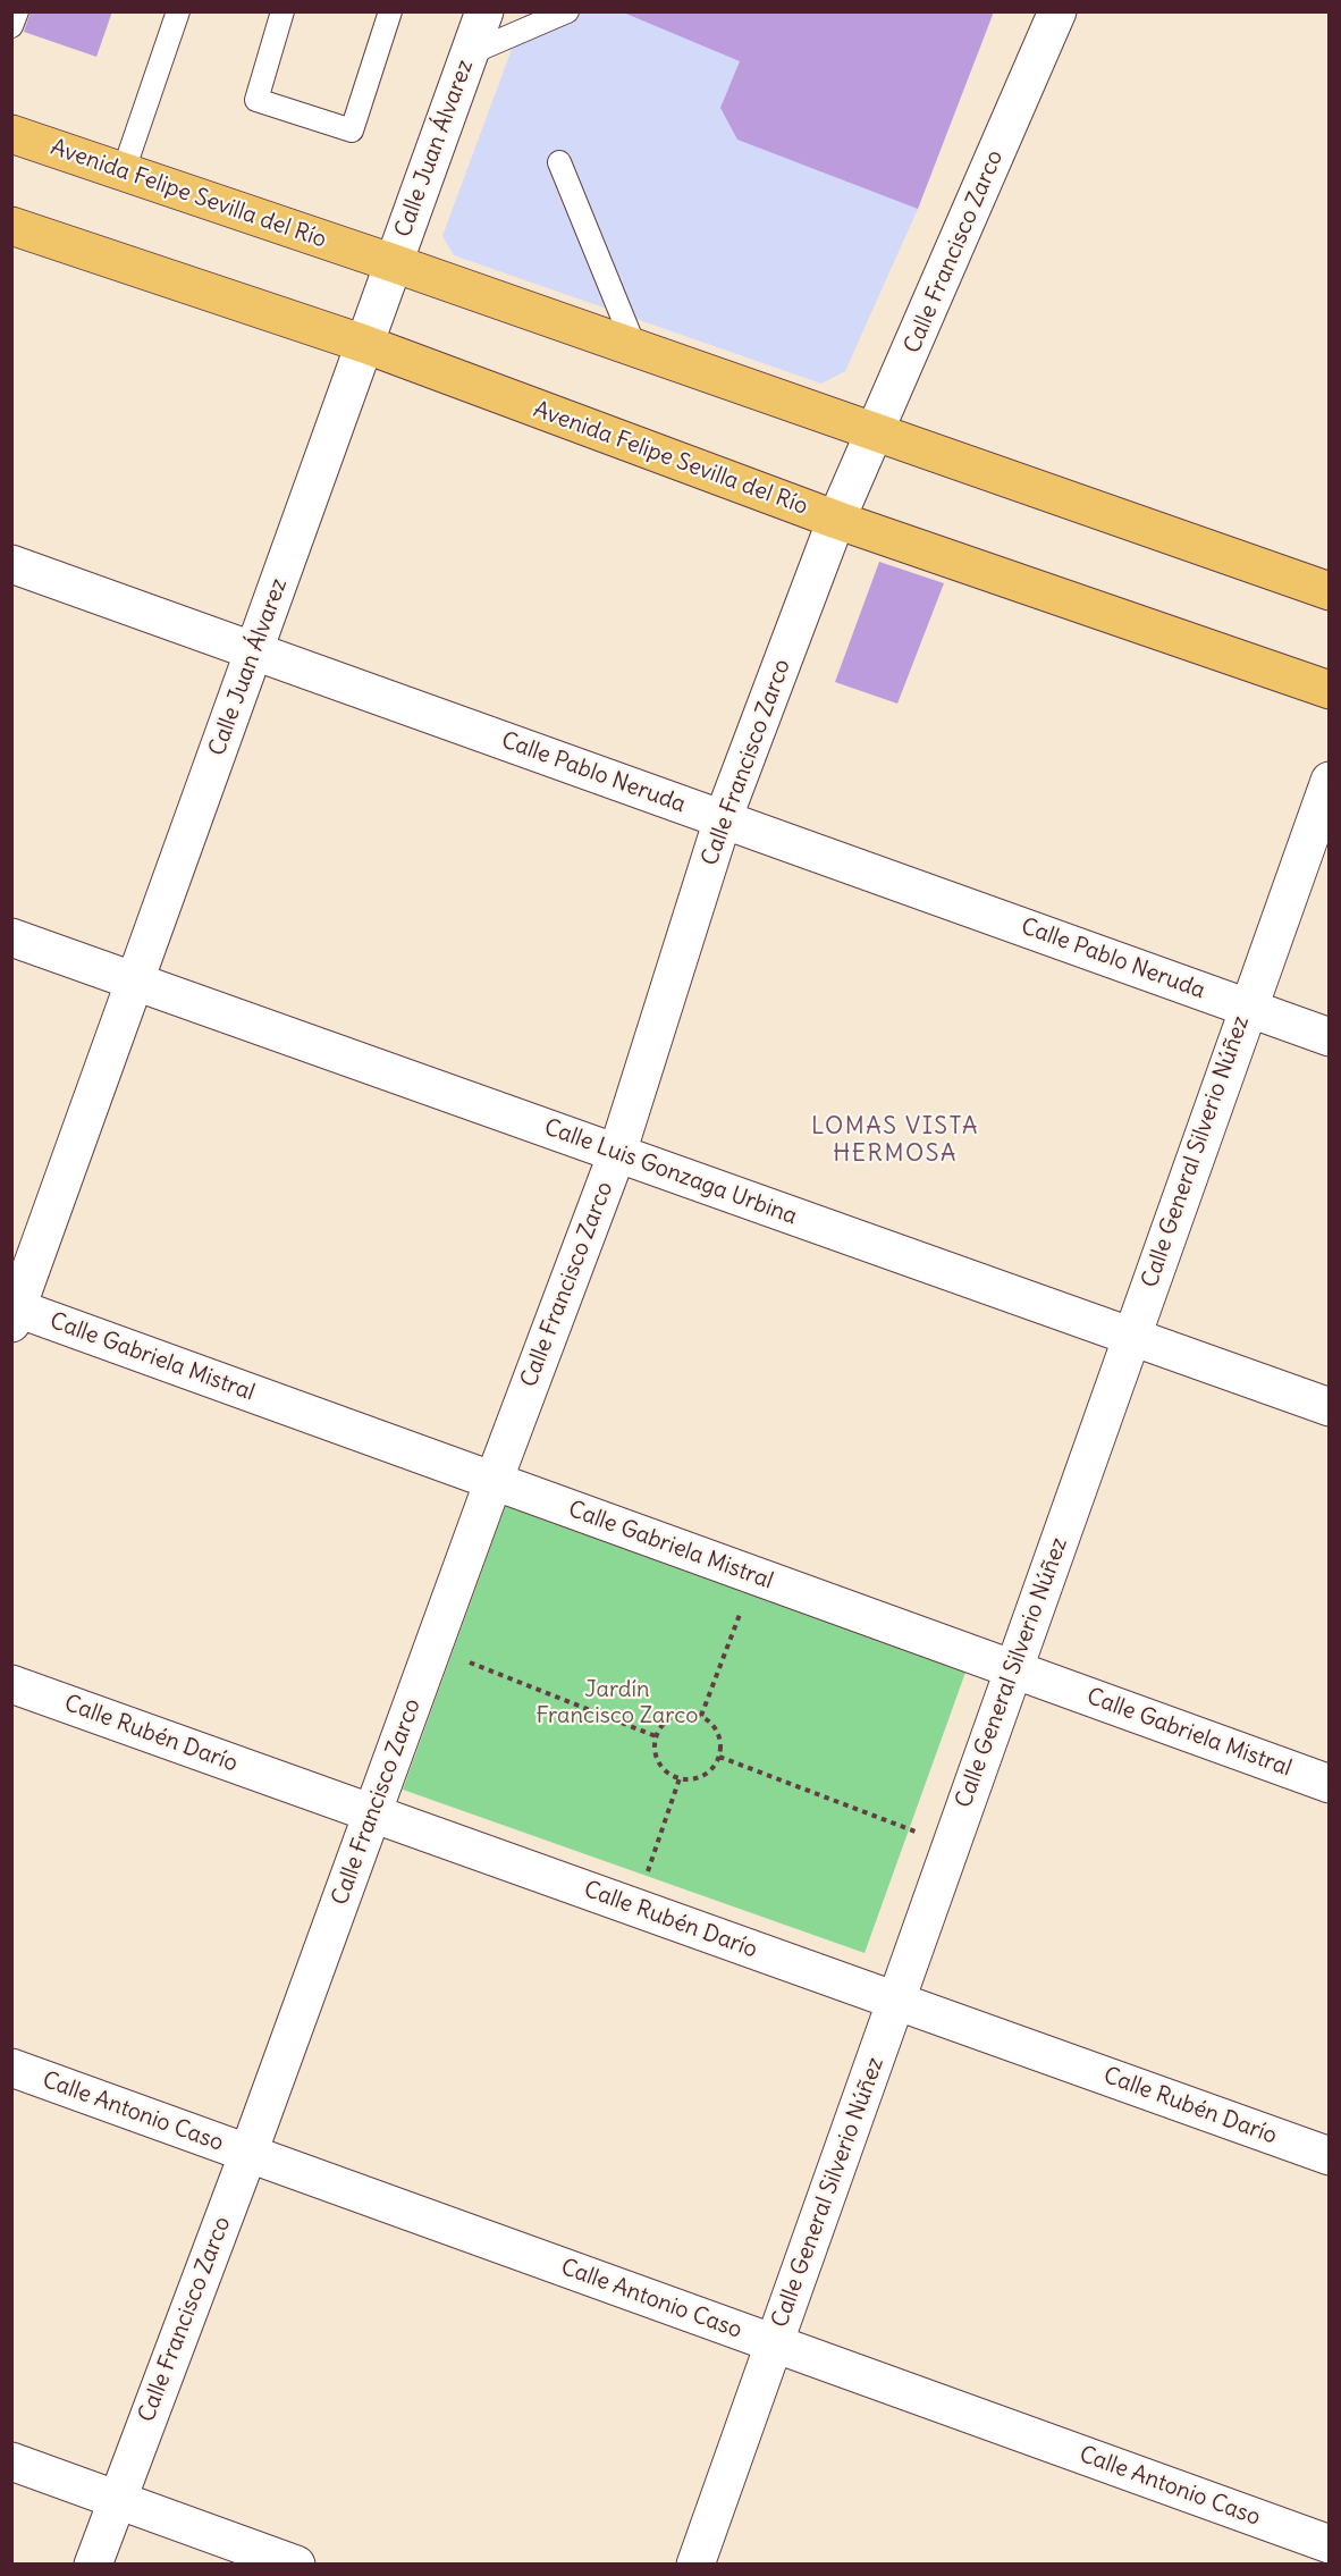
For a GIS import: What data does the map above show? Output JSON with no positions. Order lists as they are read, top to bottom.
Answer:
{
  "streets": {
    "main road": ["Avenida Felipe Sevilla del Río"],
    "street": [
      "Calle Juan Álvarez",
      "Calle Francisco Zarco",
      "Calle Pablo Neruda",
      "Calle General Silverio Núñez",
      "Calle Luis Gonzaga Urbina",
      "Calle Gabriela Mistral",
      "Calle Rubén Darío",
      "Calle Antonio Caso"
    ]
  },
  "crossings": [
    ["Calle Juan Álvarez", "Avenida Felipe Sevilla del Río"],
    ["Calle Juan Álvarez", "Calle Pablo Neruda"],
    ["Calle Juan Álvarez", "Calle Luis Gonzaga Urbina"],
    ["Calle Juan Álvarez", "Calle Gabriela Mistral"],
    ["Avenida Felipe Sevilla del Río", "Calle Francisco Zarco"],
    ["Calle Francisco Zarco", "Calle Pablo Neruda"],
    ["Calle Francisco Zarco", "Calle Luis Gonzaga Urbina"],
    ["Calle Francisco Zarco", "Calle Gabriela Mistral"],
    ["Calle Francisco Zarco", "Calle Rubén Darío"],
    ["Calle Francisco Zarco", "Calle Antonio Caso"],
    ["Calle Pablo Neruda", "Calle General Silverio Núñez"],
    ["Calle General Silverio Núñez", "Calle Luis Gonzaga Urbina"],
    ["Calle General Silverio Núñez", "Calle Gabriela Mistral"],
    ["Calle General Silverio Núñez", "Calle Rubén Darío"],
    ["Calle General Silverio Núñez", "Calle Antonio Caso"]
  ],
  "districts": ["LOMAS VISTA HERMOSA"],
  "parks": ["Jardín Francisco Zarco"]
}
